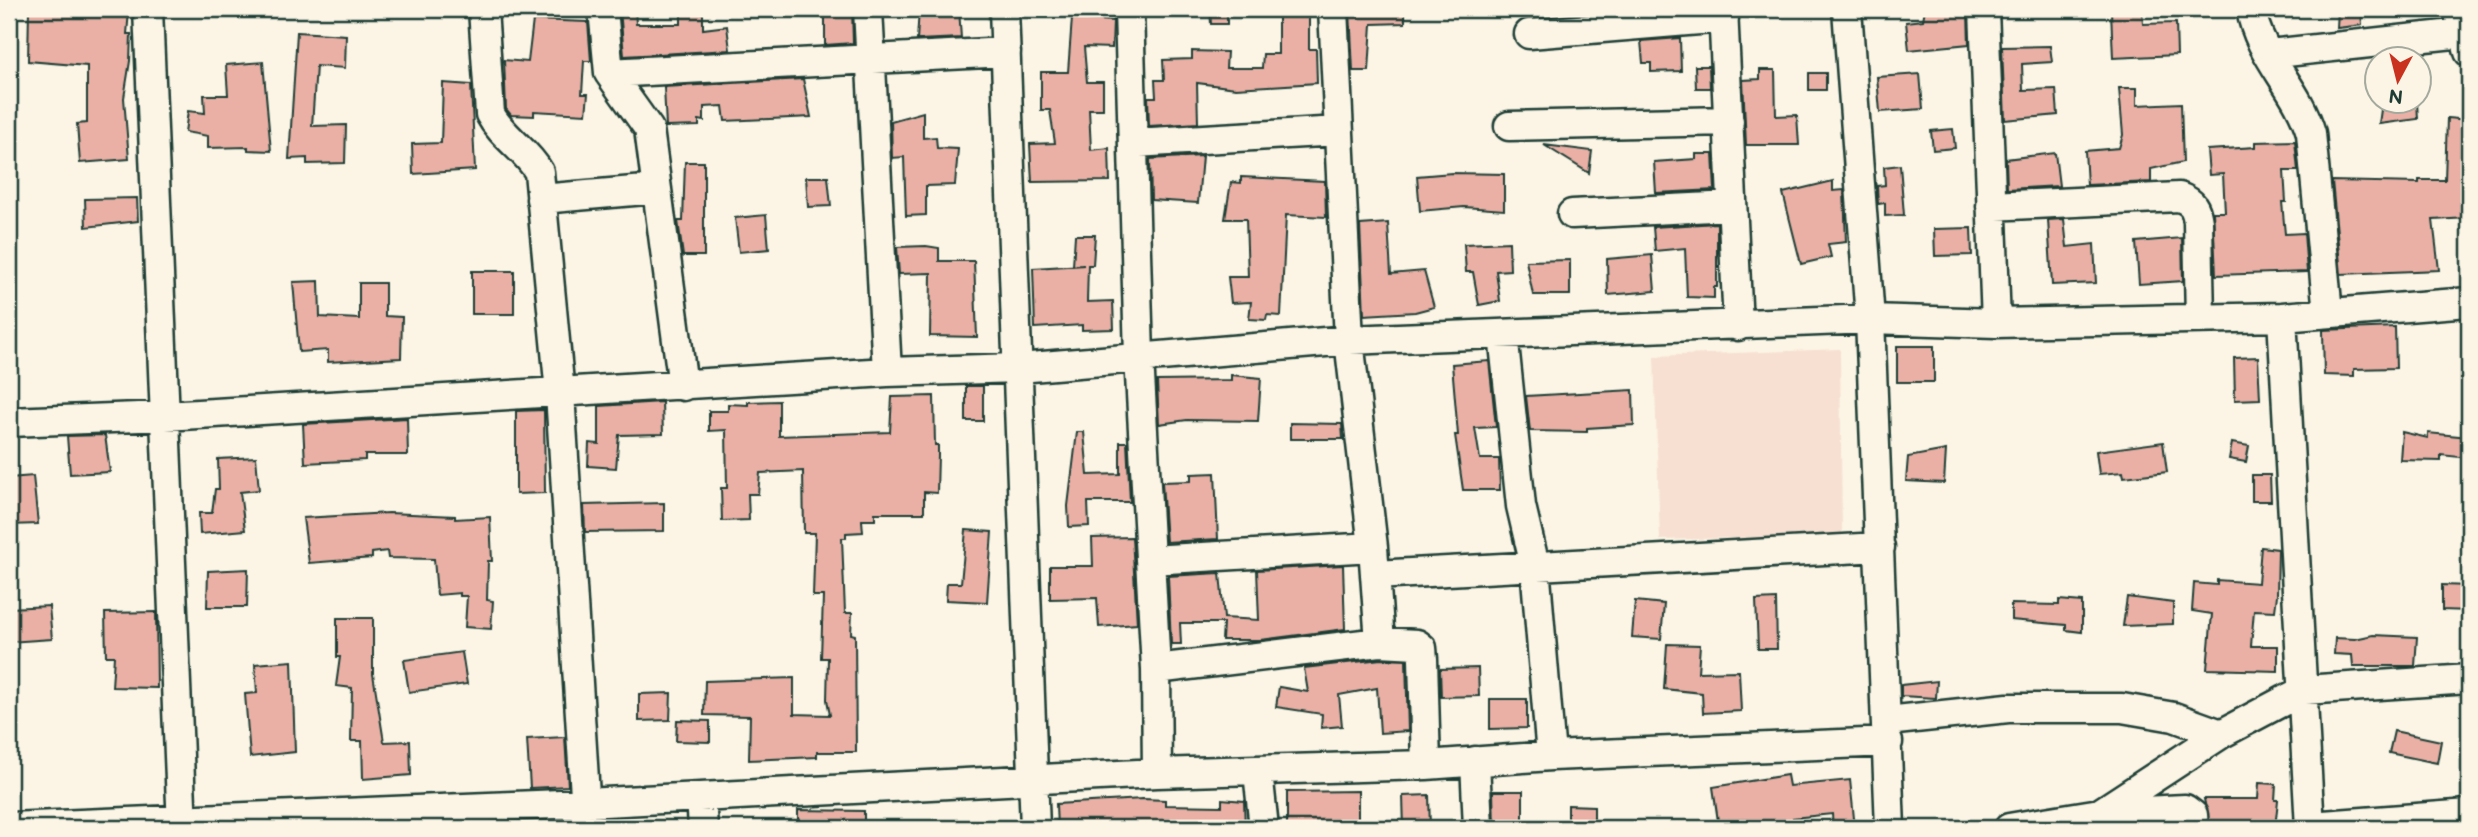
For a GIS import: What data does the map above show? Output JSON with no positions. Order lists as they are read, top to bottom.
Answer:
{
  "north": "bottom"
}
